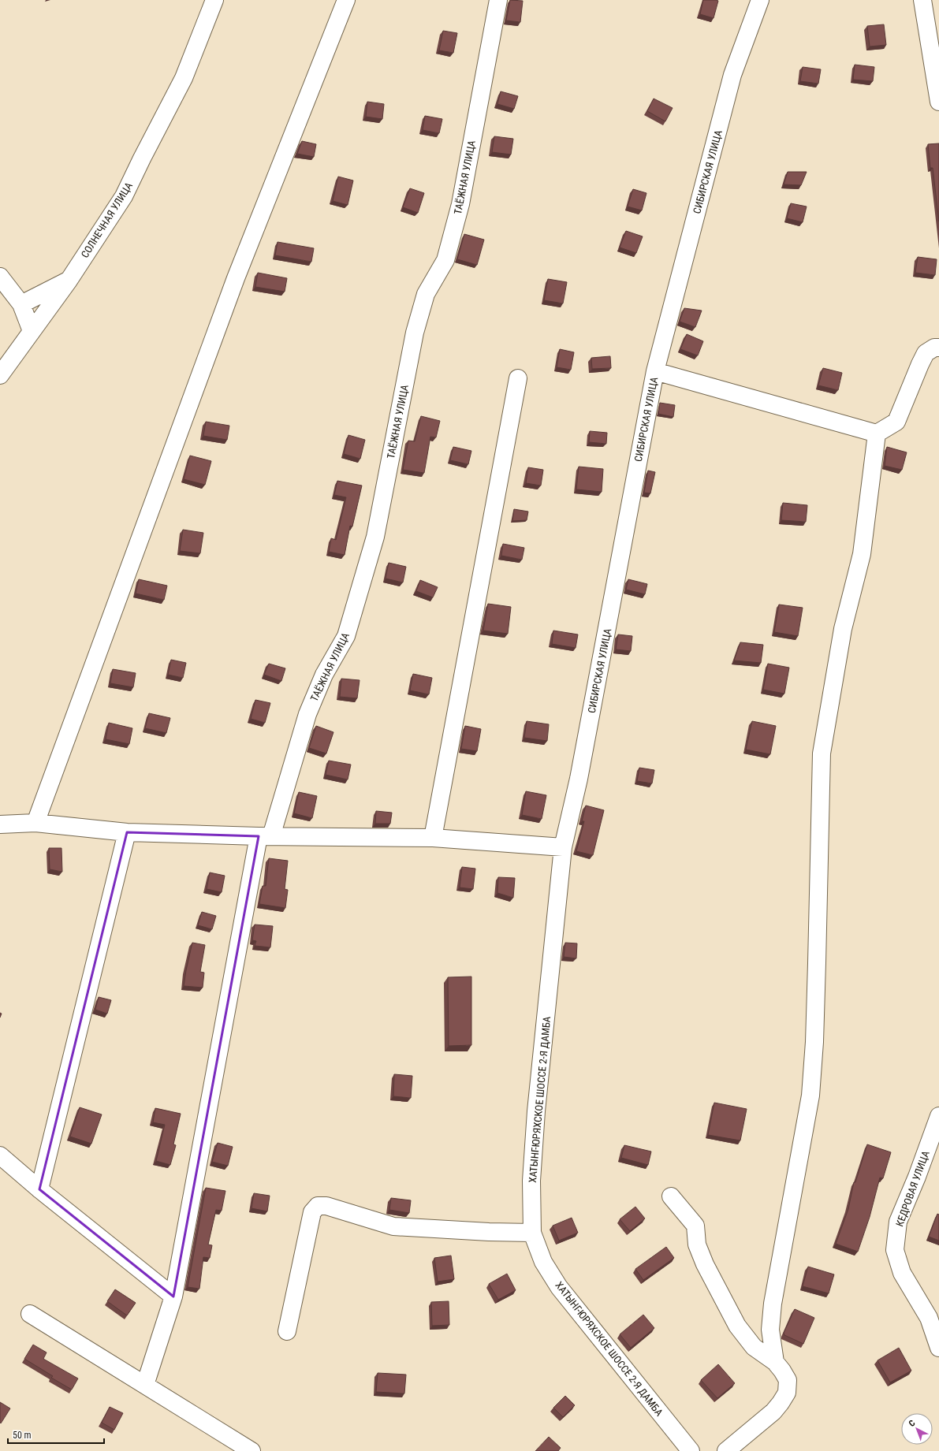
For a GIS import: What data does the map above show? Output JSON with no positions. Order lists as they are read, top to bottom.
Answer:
{
  "streets": {
    "street": [
      "СИБИРСКАЯ УЛИЦА",
      "ТАЁЖНАЯ УЛИЦА",
      "СОЛНЕЧНАЯ УЛИЦА",
      "ХАТЫНГ-ЮРЯХСКОЕ ШОССЕ 2-Я ДАМБА",
      "КЕДРОВАЯ УЛИЦА"
    ]
  },
  "crossings": [
    ["СИБИРСКАЯ УЛИЦА", "ХАТЫНГ-ЮРЯХСКОЕ ШОССЕ 2-Я ДАМБА"]
  ],
  "scale_bar": "50 m",
  "north": "top left"
}
